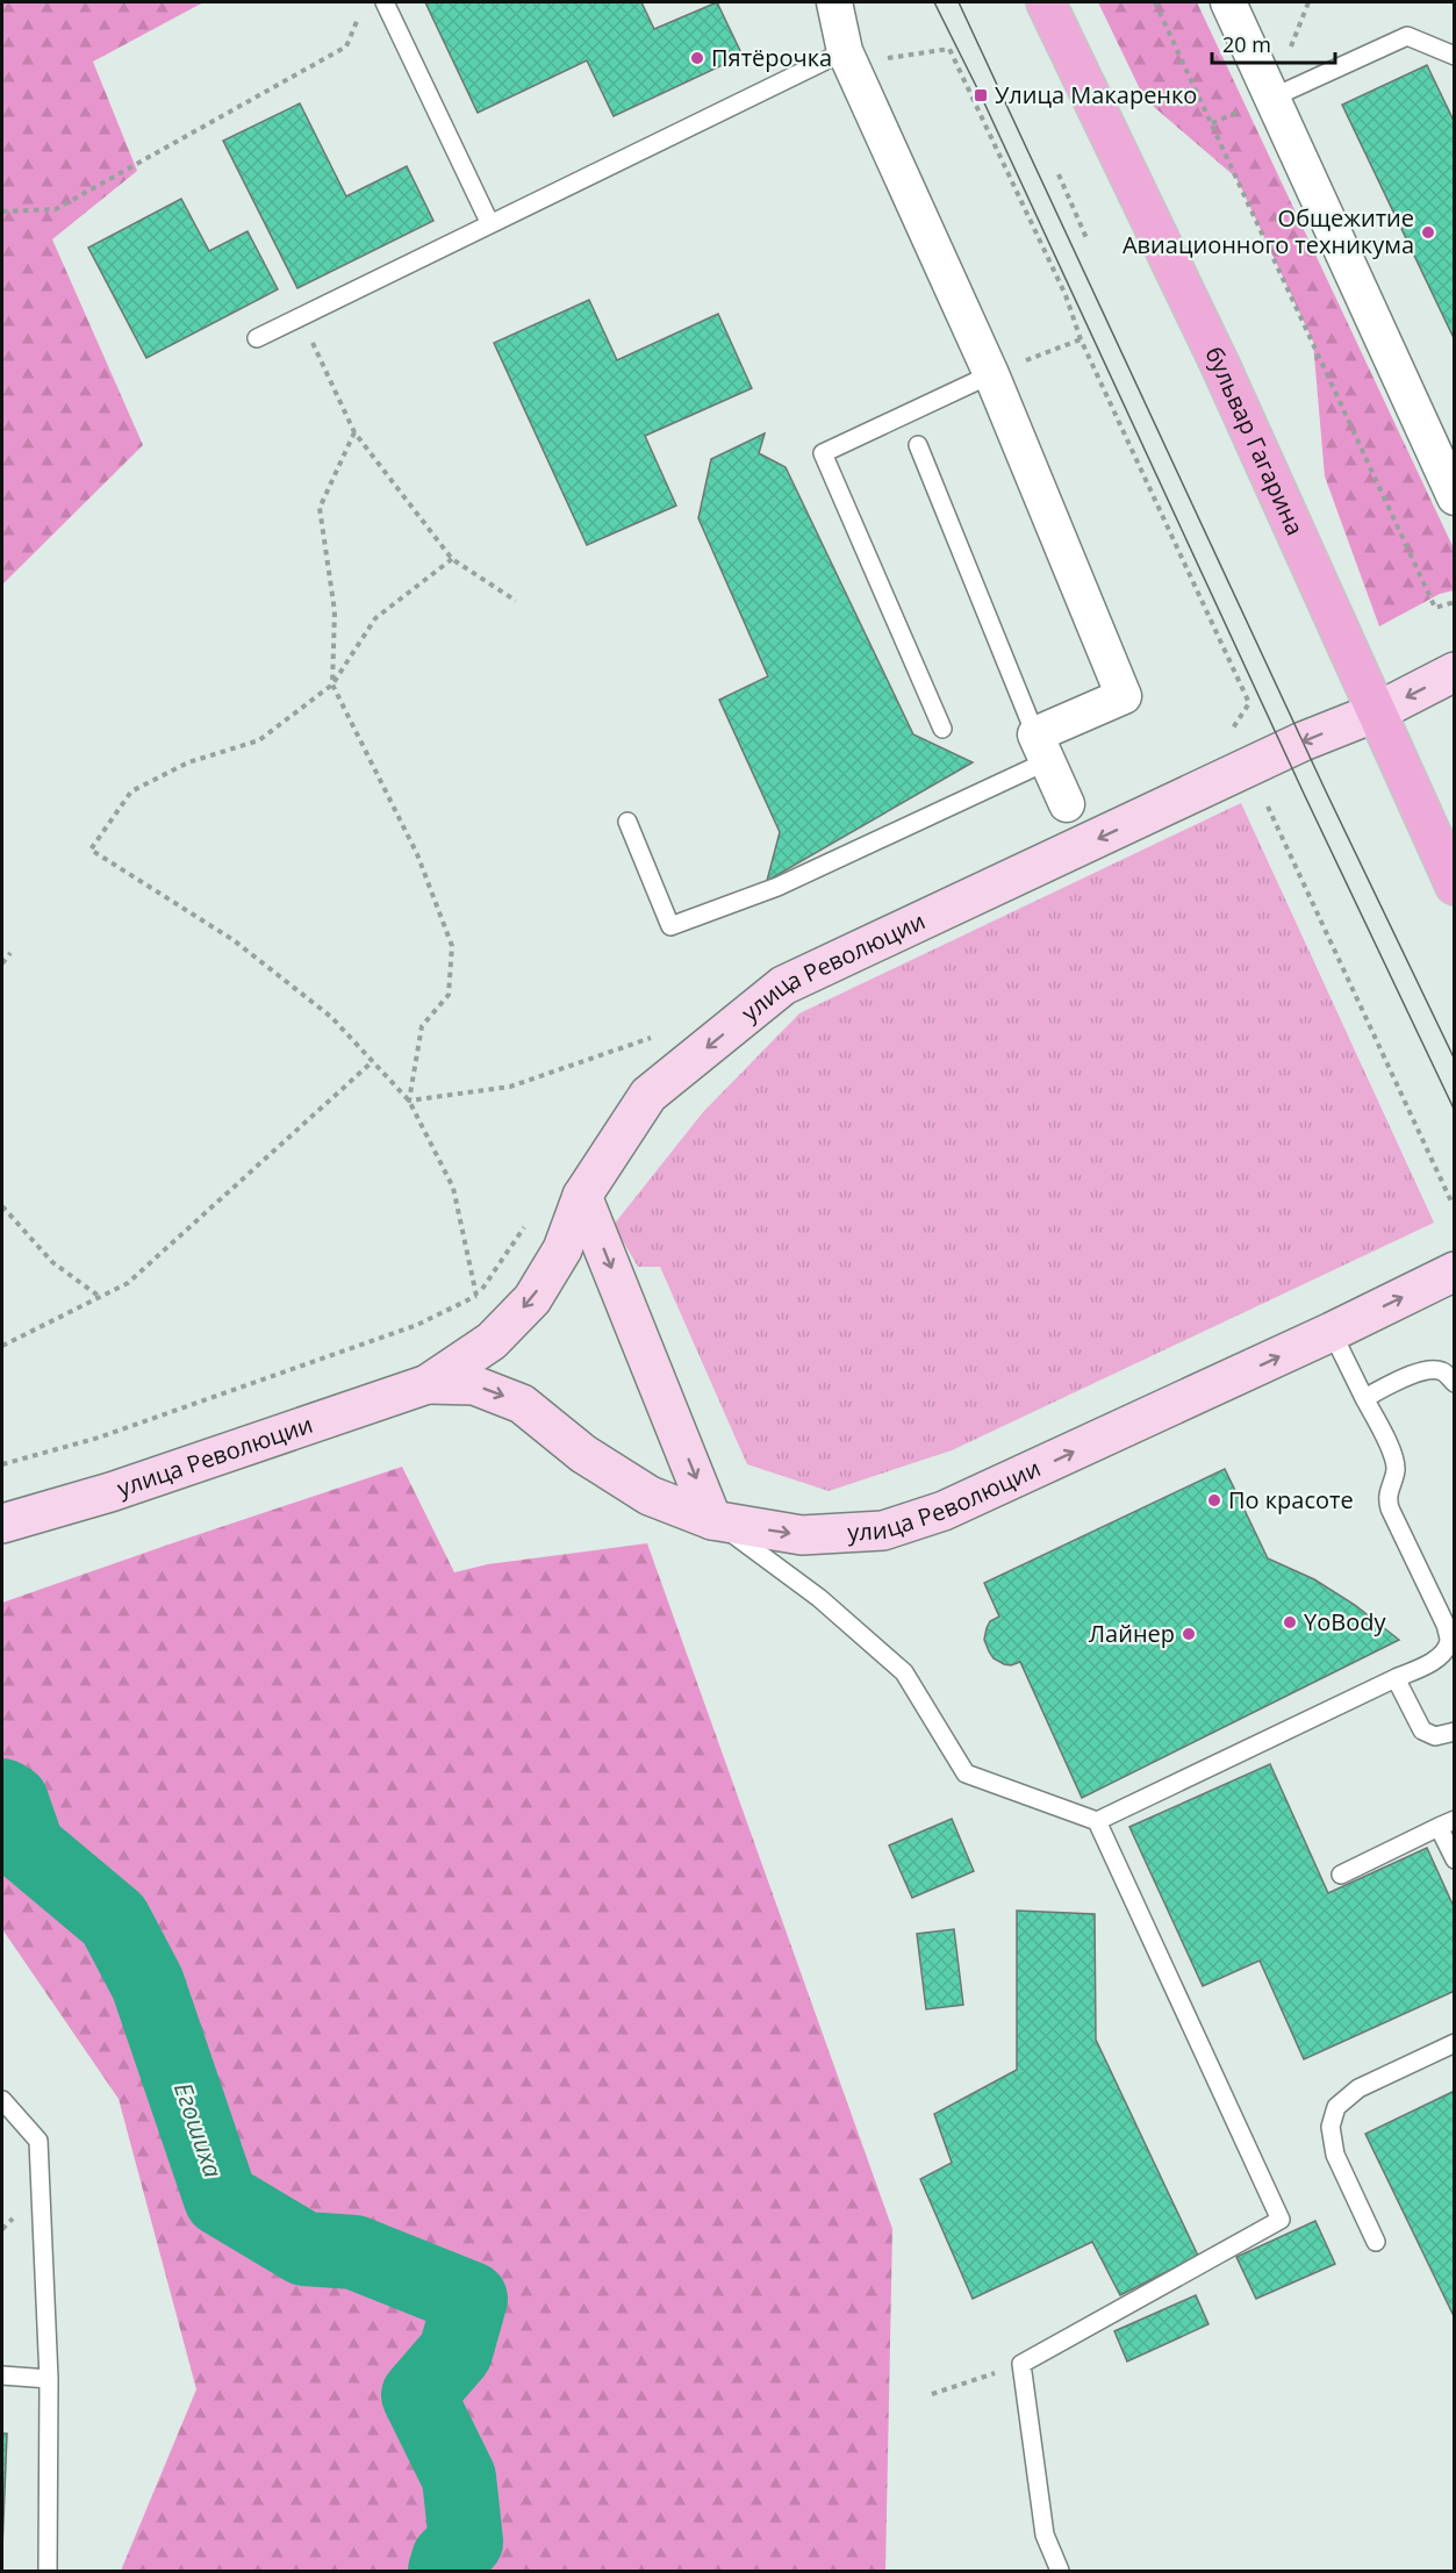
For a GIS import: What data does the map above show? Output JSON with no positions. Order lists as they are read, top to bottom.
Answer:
{
  "streets": {
    "main road": ["бульвар Гагарина", "улица Революции"]
  },
  "crossings": [
    ["бульвар Гагарина", "улица Революции"]
  ],
  "water": ["Егошиха"],
  "places": {
    "other": [
      "Пятёрочка",
      "Общежитие Авиационного техникума",
      "По красоте",
      "YoBody",
      "Лайнер"
    ],
    "transit": ["Улица Макаренко"]
  },
  "scale_bar": "20 m"
}
